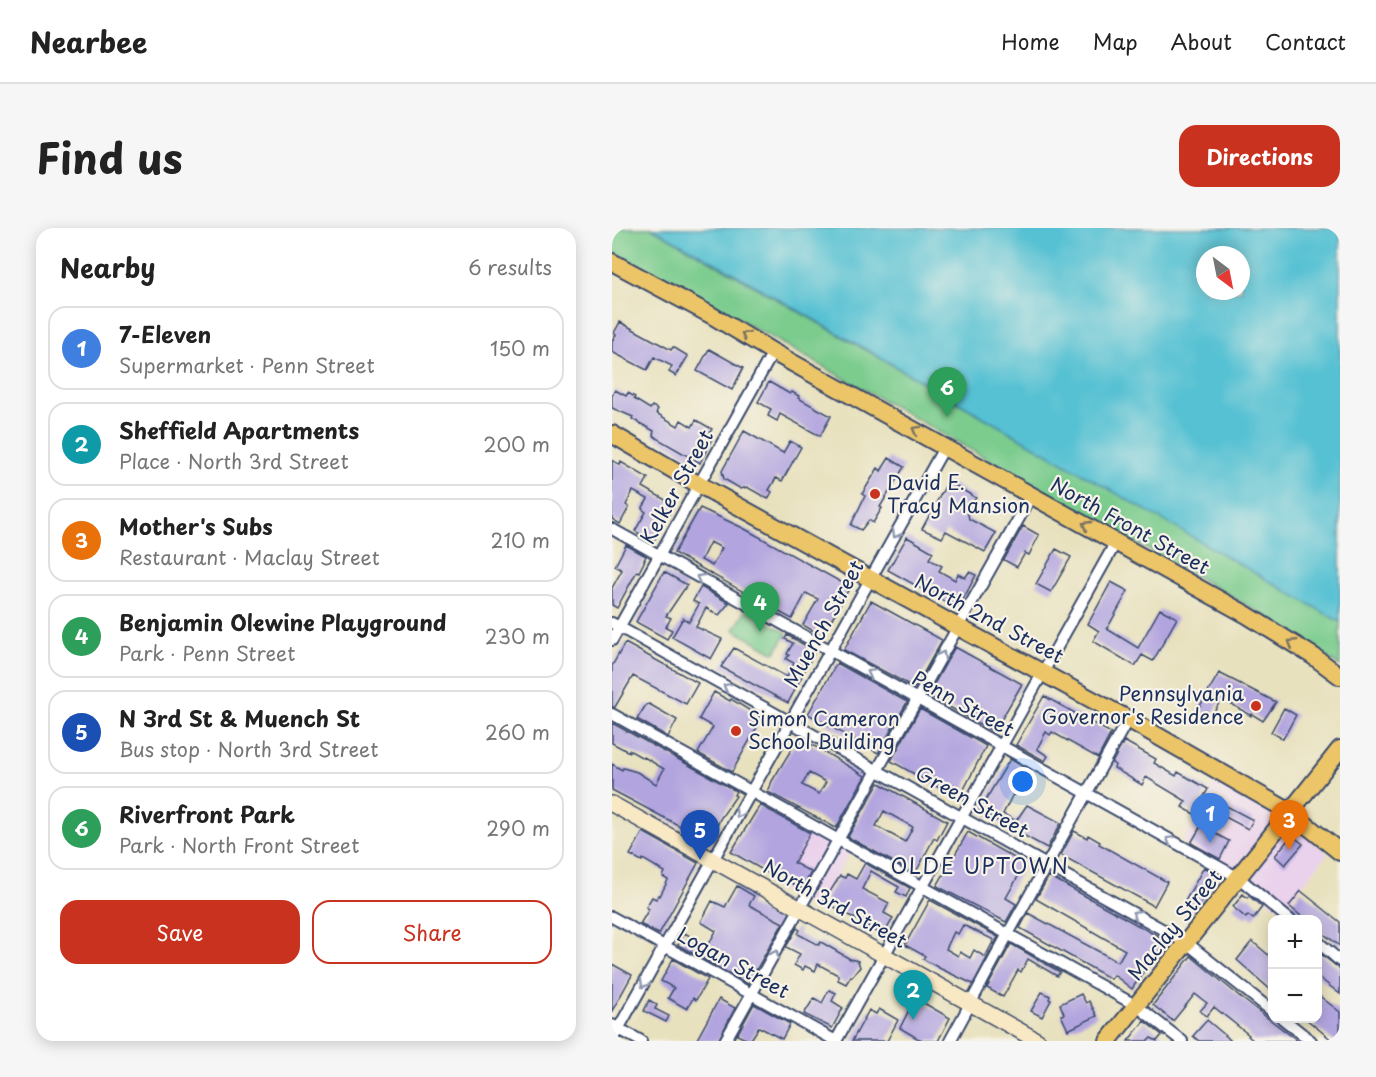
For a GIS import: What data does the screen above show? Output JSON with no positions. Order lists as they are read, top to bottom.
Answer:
{
  "streets": {
    "main road": [
      "North Front Street",
      "North 2nd Street",
      "North 3rd Street",
      "Maclay Street"
    ],
    "street": [
      "Kelker Street",
      "Muench Street",
      "Penn Street",
      "Green Street",
      "Logan Street"
    ]
  },
  "crossings": [
    ["Kelker Street", "North Front Street"],
    ["Kelker Street", "North 2nd Street"],
    ["Kelker Street", "Penn Street"],
    ["Kelker Street", "Green Street"],
    ["North Front Street", "Muench Street"],
    ["North 2nd Street", "Muench Street"],
    ["North 2nd Street", "Maclay Street"],
    ["Muench Street", "Penn Street"],
    ["Muench Street", "Green Street"],
    ["Muench Street", "North 3rd Street"],
    ["Muench Street", "Logan Street"],
    ["Penn Street", "Maclay Street"],
    ["Green Street", "Maclay Street"]
  ],
  "one_way": ["North Front Street", "Muench Street", "Penn Street"],
  "districts": ["OLDE UPTOWN"],
  "places": ["David E. Tracy Mansion", "Pennsylvania Governor's Residence", "Simon Cameron School Building"],
  "north": "bottom right",
  "page": {
    "header": "Nearbee",
    "nav": [
      "Home",
      "Map",
      "About",
      "Contact"
    ],
    "title": "Find us",
    "buttons": [
      "Directions",
      ["Save", "Share"]
    ],
    "heading": ["Nearby", "6 results"],
    "list": [
      {
        "mark": "1",
        "name": "7-Eleven",
        "note": "Supermarket · Penn Street",
        "value": "150 m"
      },
      {
        "mark": "2",
        "name": "Sheffield Apartments",
        "note": "Place · North 3rd Street",
        "value": "200 m"
      },
      {
        "mark": "3",
        "name": "Mother's Subs",
        "note": "Restaurant · Maclay Street",
        "value": "210 m"
      },
      {
        "mark": "4",
        "name": "Benjamin Olewine Playground",
        "note": "Park · Penn Street",
        "value": "230 m"
      },
      {
        "mark": "5",
        "name": "N 3rd St & Muench St",
        "note": "Bus stop · North 3rd Street",
        "value": "260 m"
      },
      {
        "mark": "6",
        "name": "Riverfront Park",
        "note": "Park · North Front Street",
        "value": "290 m"
      }
    ],
    "pins": [
      "6",
      "4",
      "1",
      "3",
      "5",
      "2"
    ],
    "map_buttons": ["+", "−"]
  }
}
